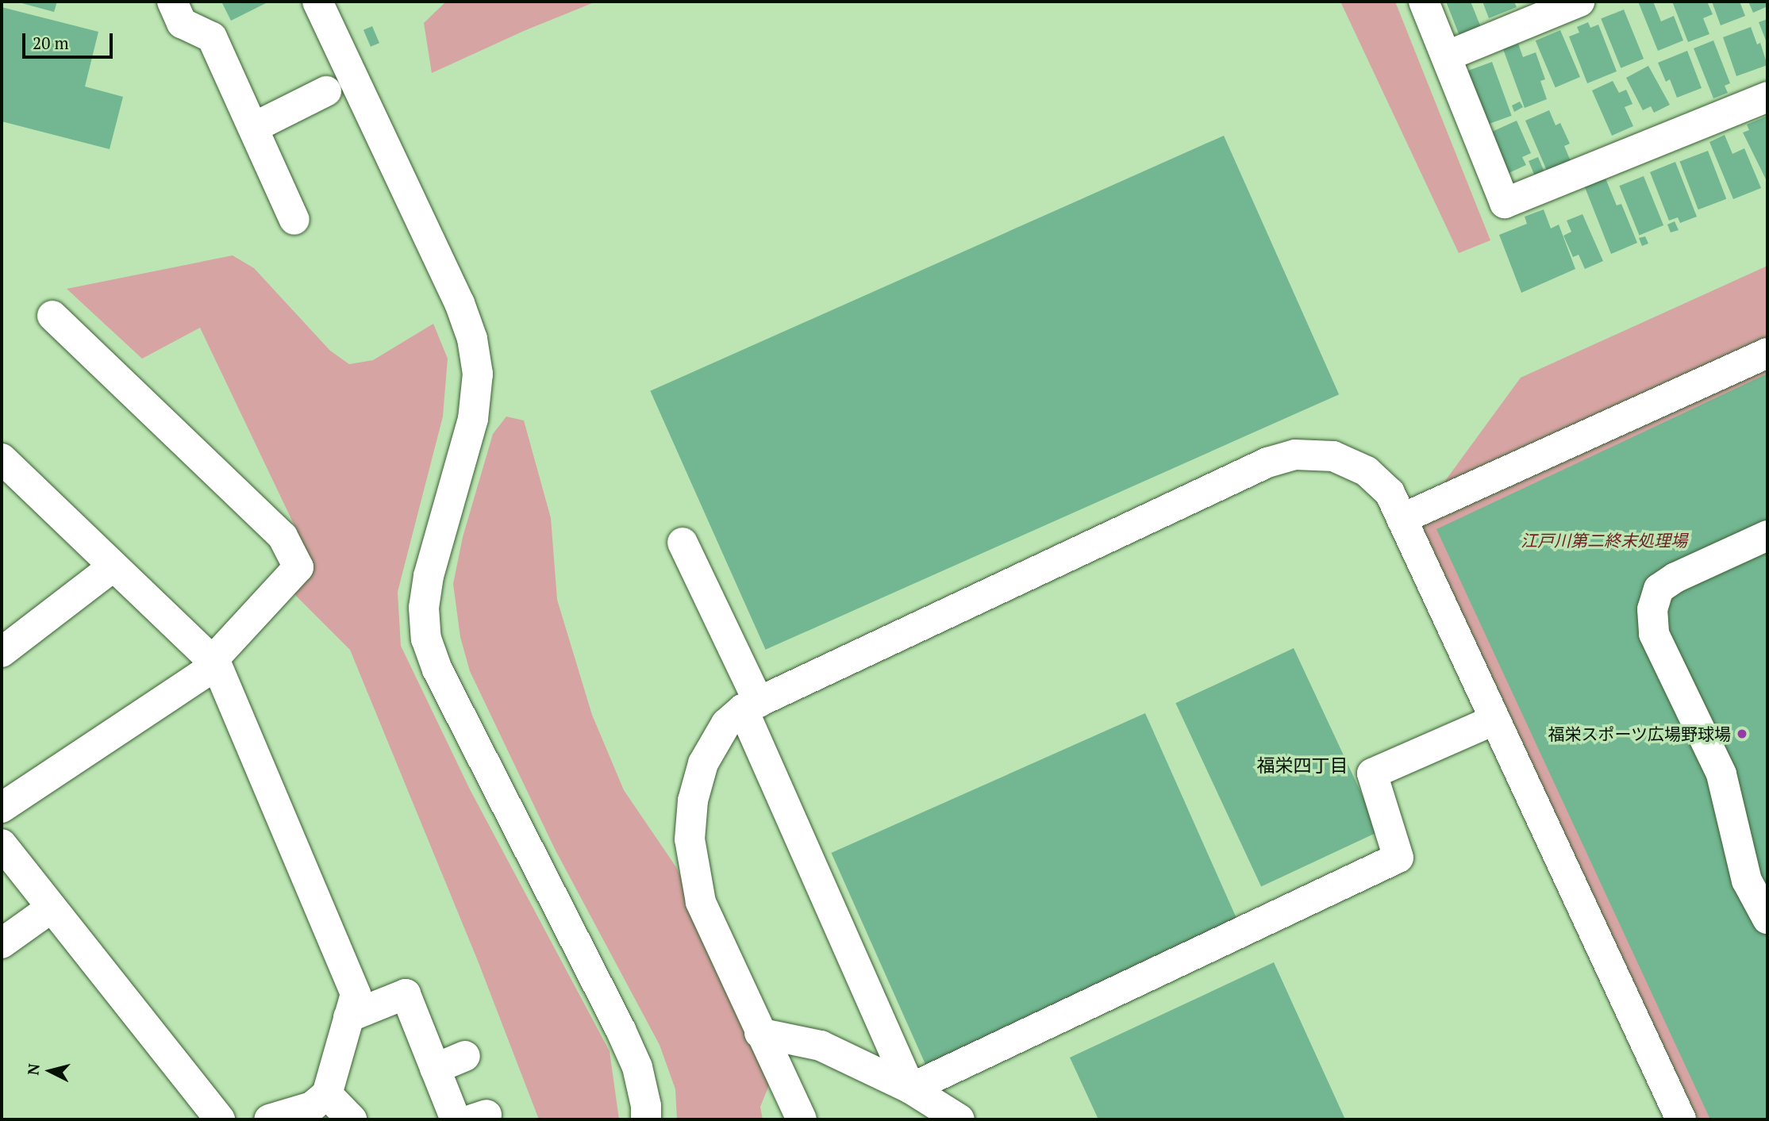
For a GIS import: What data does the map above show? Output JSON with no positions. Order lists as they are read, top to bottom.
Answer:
{
  "districts": ["福栄四丁目"],
  "parks": ["江戸川第二終末処理場"],
  "places": ["福栄スポーツ広場野球場"],
  "scale_bar": "20 m",
  "north": "left"
}
